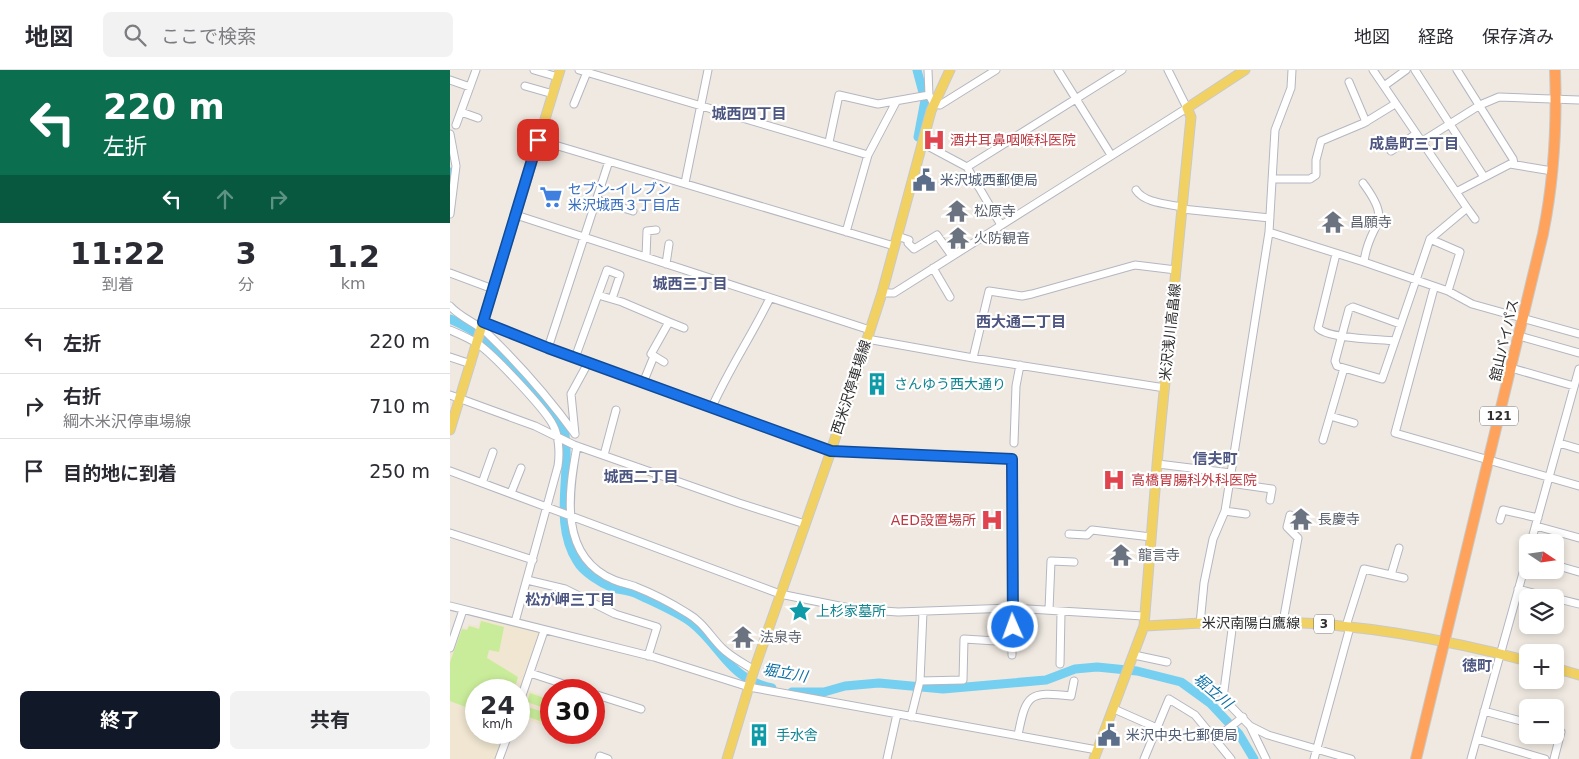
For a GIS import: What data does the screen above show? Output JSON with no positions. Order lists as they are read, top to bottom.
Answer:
{
  "streets": {
    "highway": ["舘山バイパス", "121"],
    "main road": [
      "米沢浅川高畠線",
      "西米沢停車場線",
      "米沢南陽白鷹線",
      "3"
    ]
  },
  "crossings": [
    ["米沢浅川高畠線", "米沢南陽白鷹線"],
    ["舘山バイパス", "米沢南陽白鷹線"]
  ],
  "districts": [
    "城西四丁目",
    "成島町三丁目",
    "城西三丁目",
    "西大通二丁目",
    "信夫町",
    "城西二丁目",
    "松が岬三丁目",
    "徳町"
  ],
  "water": ["堀立川"],
  "places": {
    "hospital": ["酒井耳鼻咽喉科医院", "高橋胃腸科外科医院", "AED設置場所"],
    "public building": ["米沢城西郵便局", "米沢中央七郵便局"],
    "supermarket": ["セブン-イレブン 米沢城西３丁目店"],
    "temple": [
      "松原寺",
      "昌願寺",
      "火防観音",
      "長慶寺",
      "龍言寺",
      "法泉寺"
    ],
    "building": ["さんゆう西大通り", "手水舎"],
    "place": ["上杉家墓所"]
  },
  "north": "right",
  "page": {
    "header": "地図",
    "search": "ここで検索",
    "nav": ["地図", "経路", "保存済み"],
    "turn": ["220 m", "左折"],
    "eta": [
      "11:22",
      "到着",
      "3",
      "分",
      "1.2",
      "km"
    ],
    "list": [
      {
        "name": "左折",
        "value": "220 m"
      },
      {
        "name": "右折",
        "note": "綱木米沢停車場線",
        "value": "710 m"
      },
      {
        "name": "目的地に到着",
        "value": "250 m"
      }
    ],
    "map_buttons": ["+", "−"],
    "speed": "24 km/h",
    "limit": "30",
    "buttons": ["終了", "共有"]
  }
}
